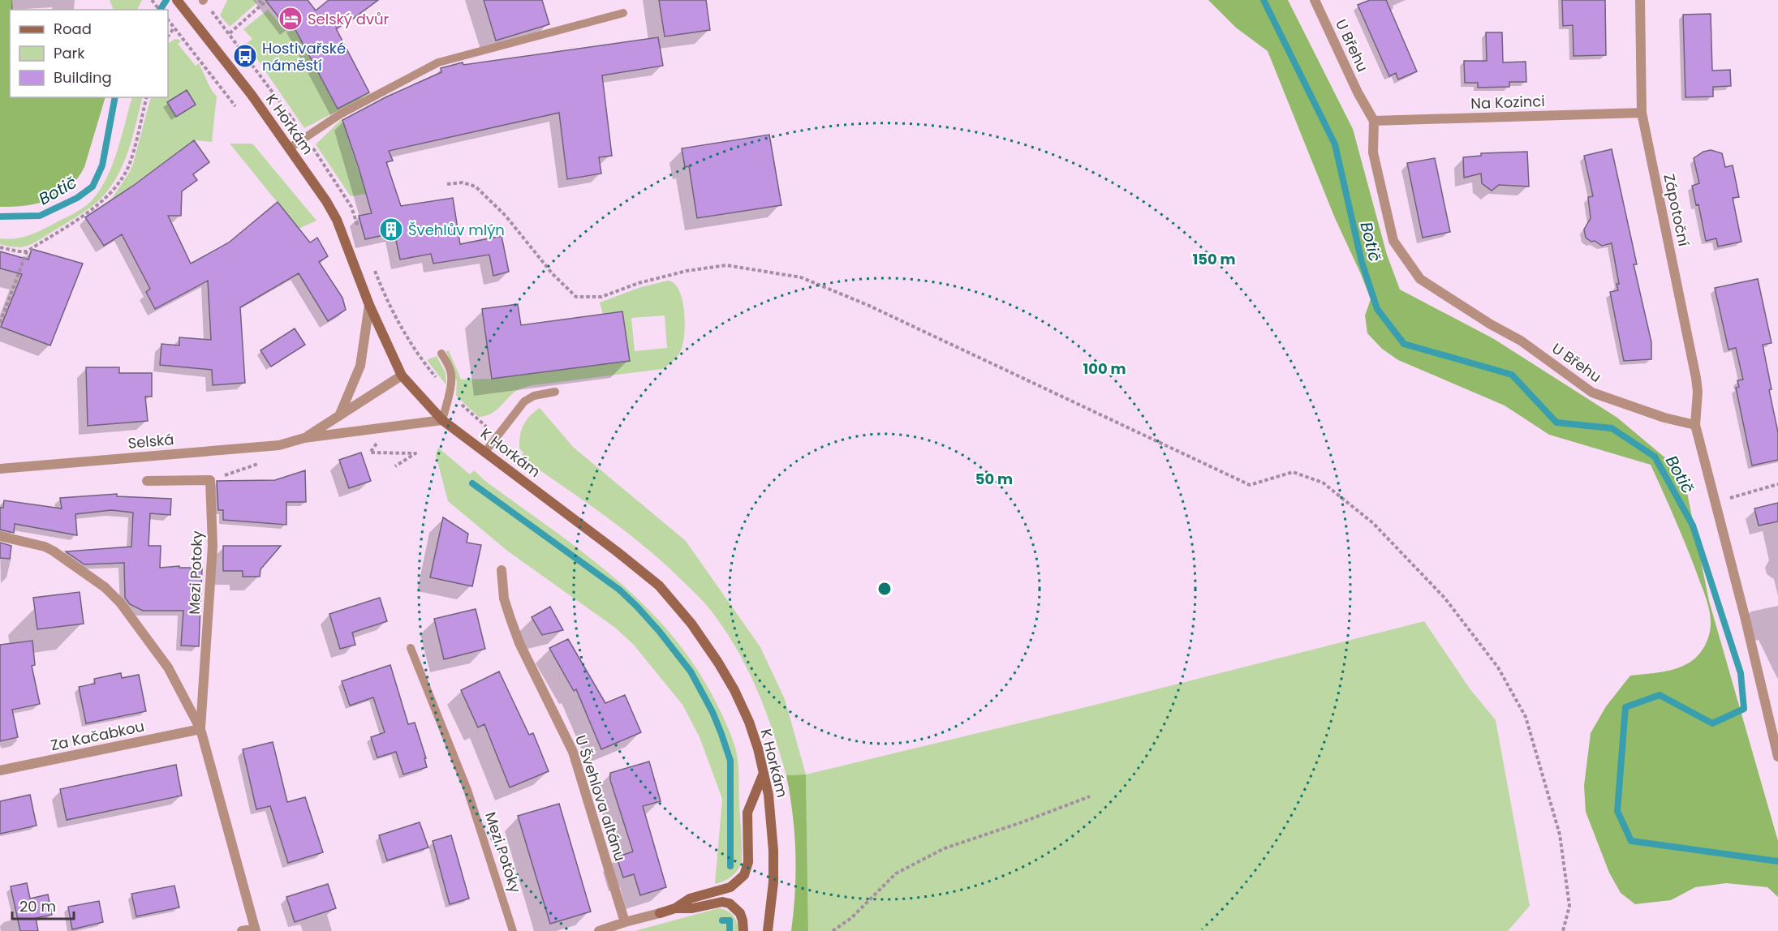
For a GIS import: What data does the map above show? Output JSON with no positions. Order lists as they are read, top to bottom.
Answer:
{
  "streets": {
    "main road": ["K Horkám"],
    "street": [
      "U Břehu",
      "Na Kozinci",
      "Zápotoční",
      "Selská",
      "Mezi Potoky",
      "Za Kačabkou",
      "U Švehlova altánu"
    ]
  },
  "crossings": [
    ["U Břehu", "Na Kozinci"],
    ["U Břehu", "Zápotoční"],
    ["Na Kozinci", "Zápotoční"],
    ["K Horkám", "Selská"],
    ["Mezi Potoky", "Za Kačabkou"]
  ],
  "water": ["Botič"],
  "places": {
    "hotel": ["Selský dvůr"],
    "bus stop": ["Hostivařské náměstí"],
    "building": ["Švehlův mlýn"]
  },
  "legend": ["Road", "Park", "Building"],
  "scale_bar": "20 m",
  "rings": ["150 m", "100 m", "50 m"]
}
